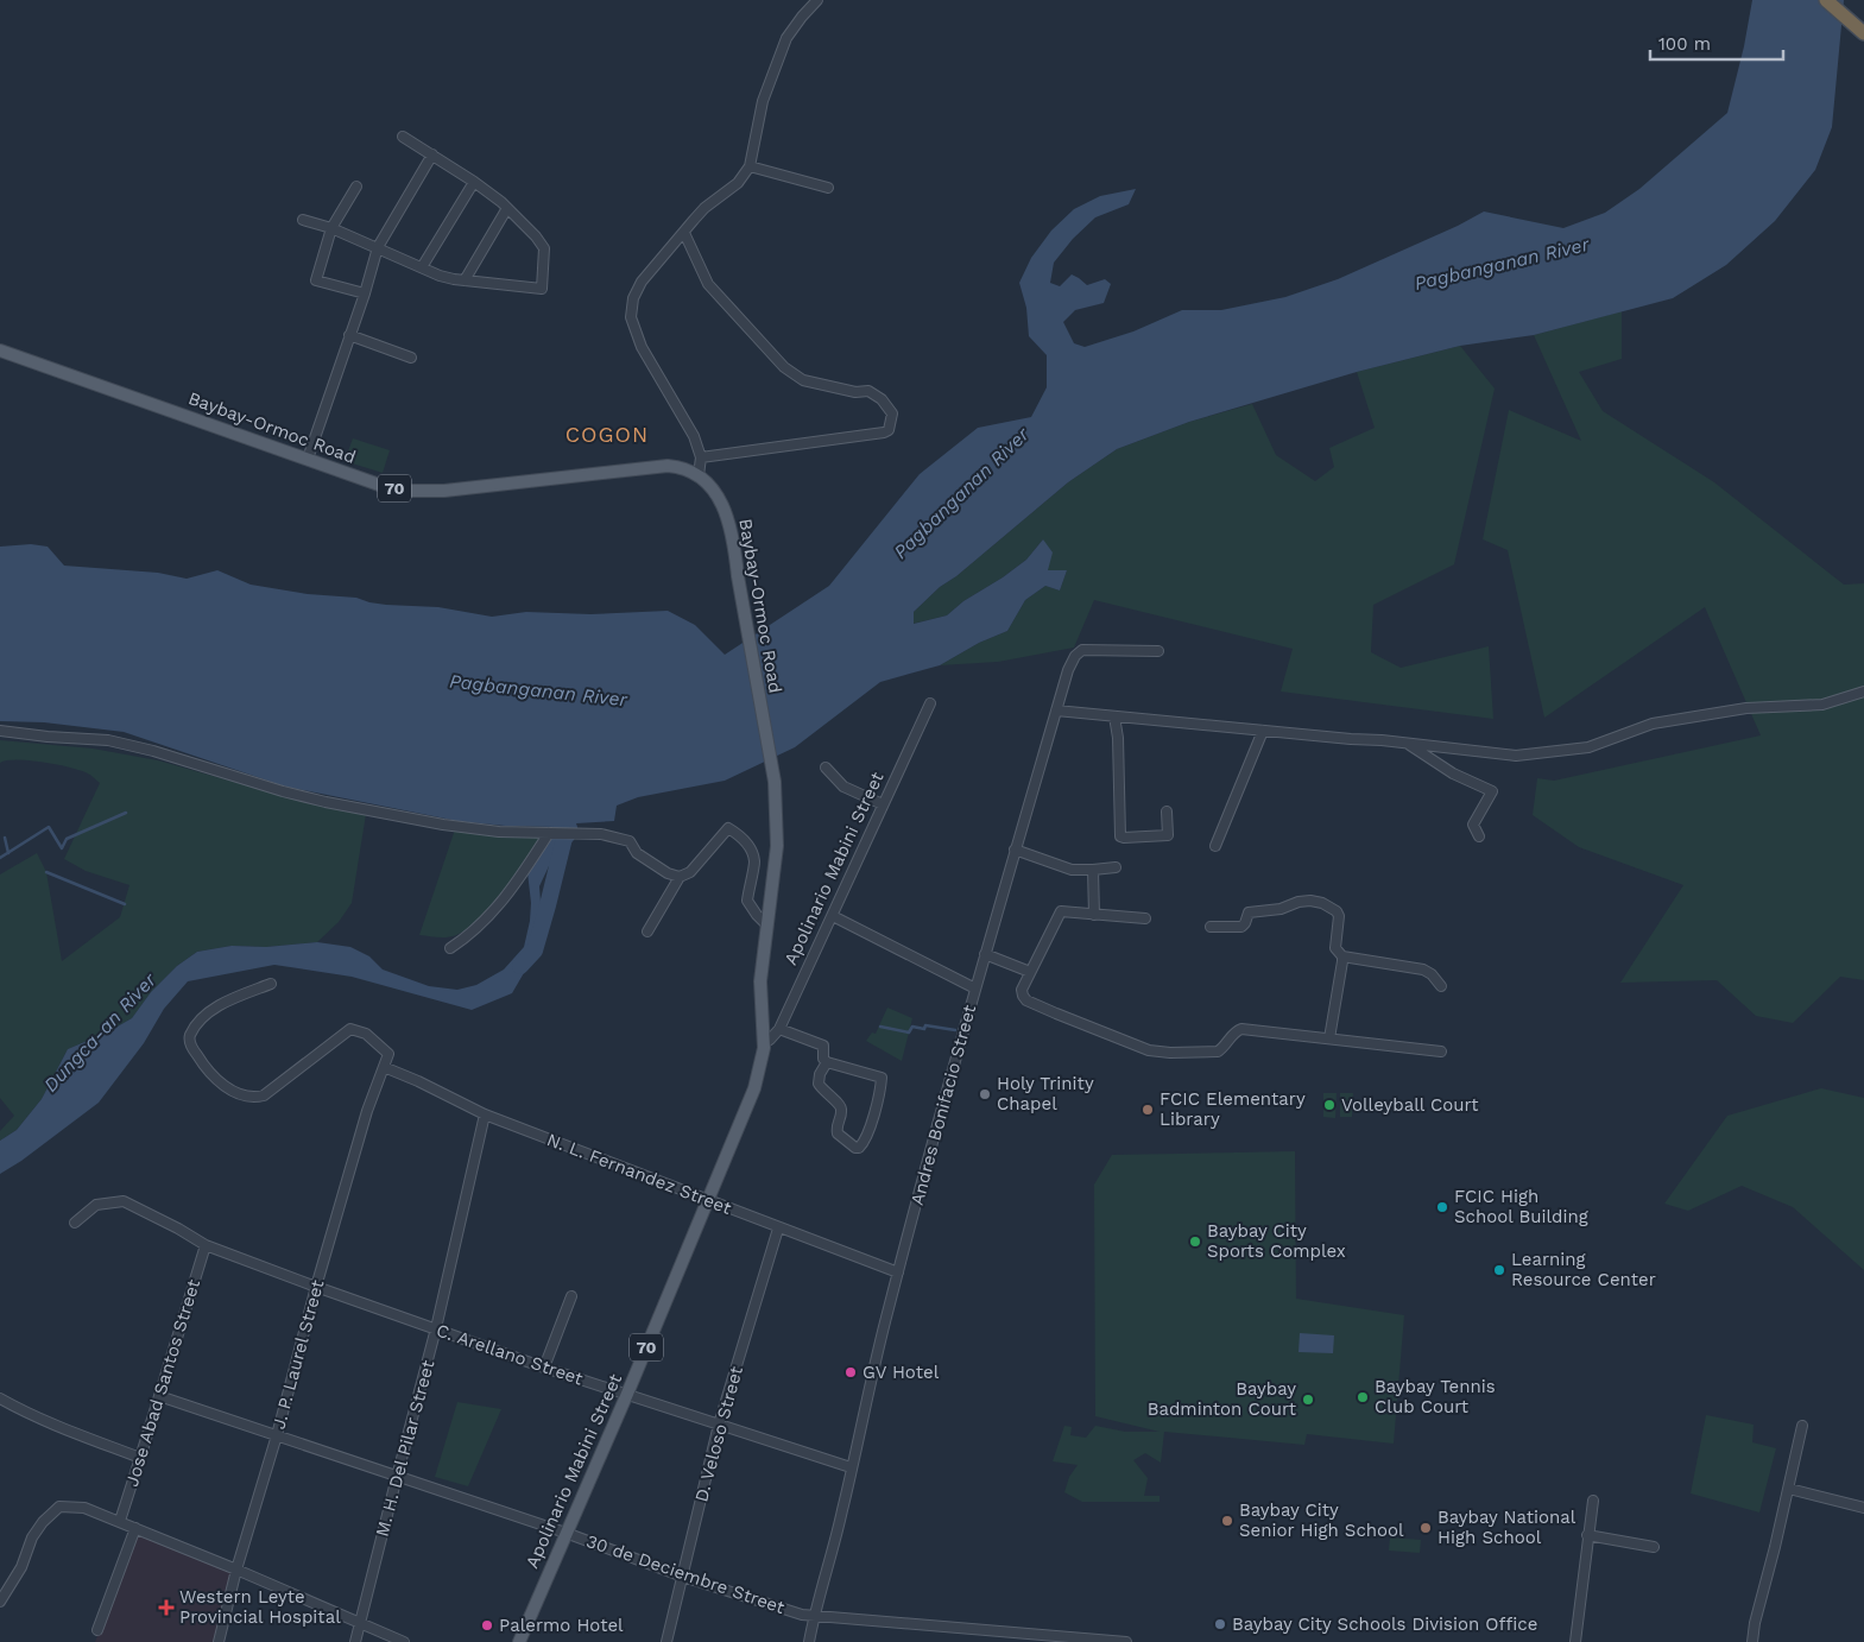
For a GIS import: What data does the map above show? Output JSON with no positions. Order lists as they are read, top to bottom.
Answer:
{
  "streets": {
    "main road": ["Baybay-Ormoc Road", "70", "Apolinario Mabini Street"],
    "street": [
      "Andres Bonifacio Street",
      "N. L. Fernandez Street",
      "J. P. Laurel Street",
      "C. Arellano Street",
      "Jose Abad Santos Street",
      "D. Veloso Street",
      "M. H. Del Pilar Street",
      "30 de Deciembre Street"
    ]
  },
  "crossings": [
    ["Baybay-Ormoc Road", "Apolinario Mabini Street"],
    ["Apolinario Mabini Street", "N. L. Fernandez Street"],
    ["Apolinario Mabini Street", "C. Arellano Street"],
    ["Apolinario Mabini Street", "30 de Deciembre Street"],
    ["Andres Bonifacio Street", "N. L. Fernandez Street"],
    ["Andres Bonifacio Street", "C. Arellano Street"],
    ["Andres Bonifacio Street", "30 de Deciembre Street"],
    ["N. L. Fernandez Street", "J. P. Laurel Street"],
    ["N. L. Fernandez Street", "D. Veloso Street"],
    ["N. L. Fernandez Street", "M. H. Del Pilar Street"],
    ["J. P. Laurel Street", "C. Arellano Street"],
    ["J. P. Laurel Street", "30 de Deciembre Street"],
    ["C. Arellano Street", "Jose Abad Santos Street"],
    ["C. Arellano Street", "D. Veloso Street"],
    ["C. Arellano Street", "M. H. Del Pilar Street"],
    ["Jose Abad Santos Street", "30 de Deciembre Street"],
    ["D. Veloso Street", "30 de Deciembre Street"],
    ["M. H. Del Pilar Street", "30 de Deciembre Street"]
  ],
  "districts": ["COGON"],
  "water": ["Pagbanganan River", "Dungca-an River"],
  "places": {
    "other": [
      "Holy Trinity Chapel",
      "Volleyball Court",
      "FCIC Elementary Library",
      "FCIC High School Building",
      "Baybay City Sports Complex",
      "Learning Resource Center",
      "GV Hotel",
      "Baybay Tennis Club Court",
      "Baybay Badminton Court",
      "Baybay City Senior High School",
      "Baybay National High School",
      "Baybay City Schools Division Office",
      "Palermo Hotel"
    ],
    "health": ["Western Leyte Provincial Hospital"]
  },
  "scale_bar": "100 m"
}
